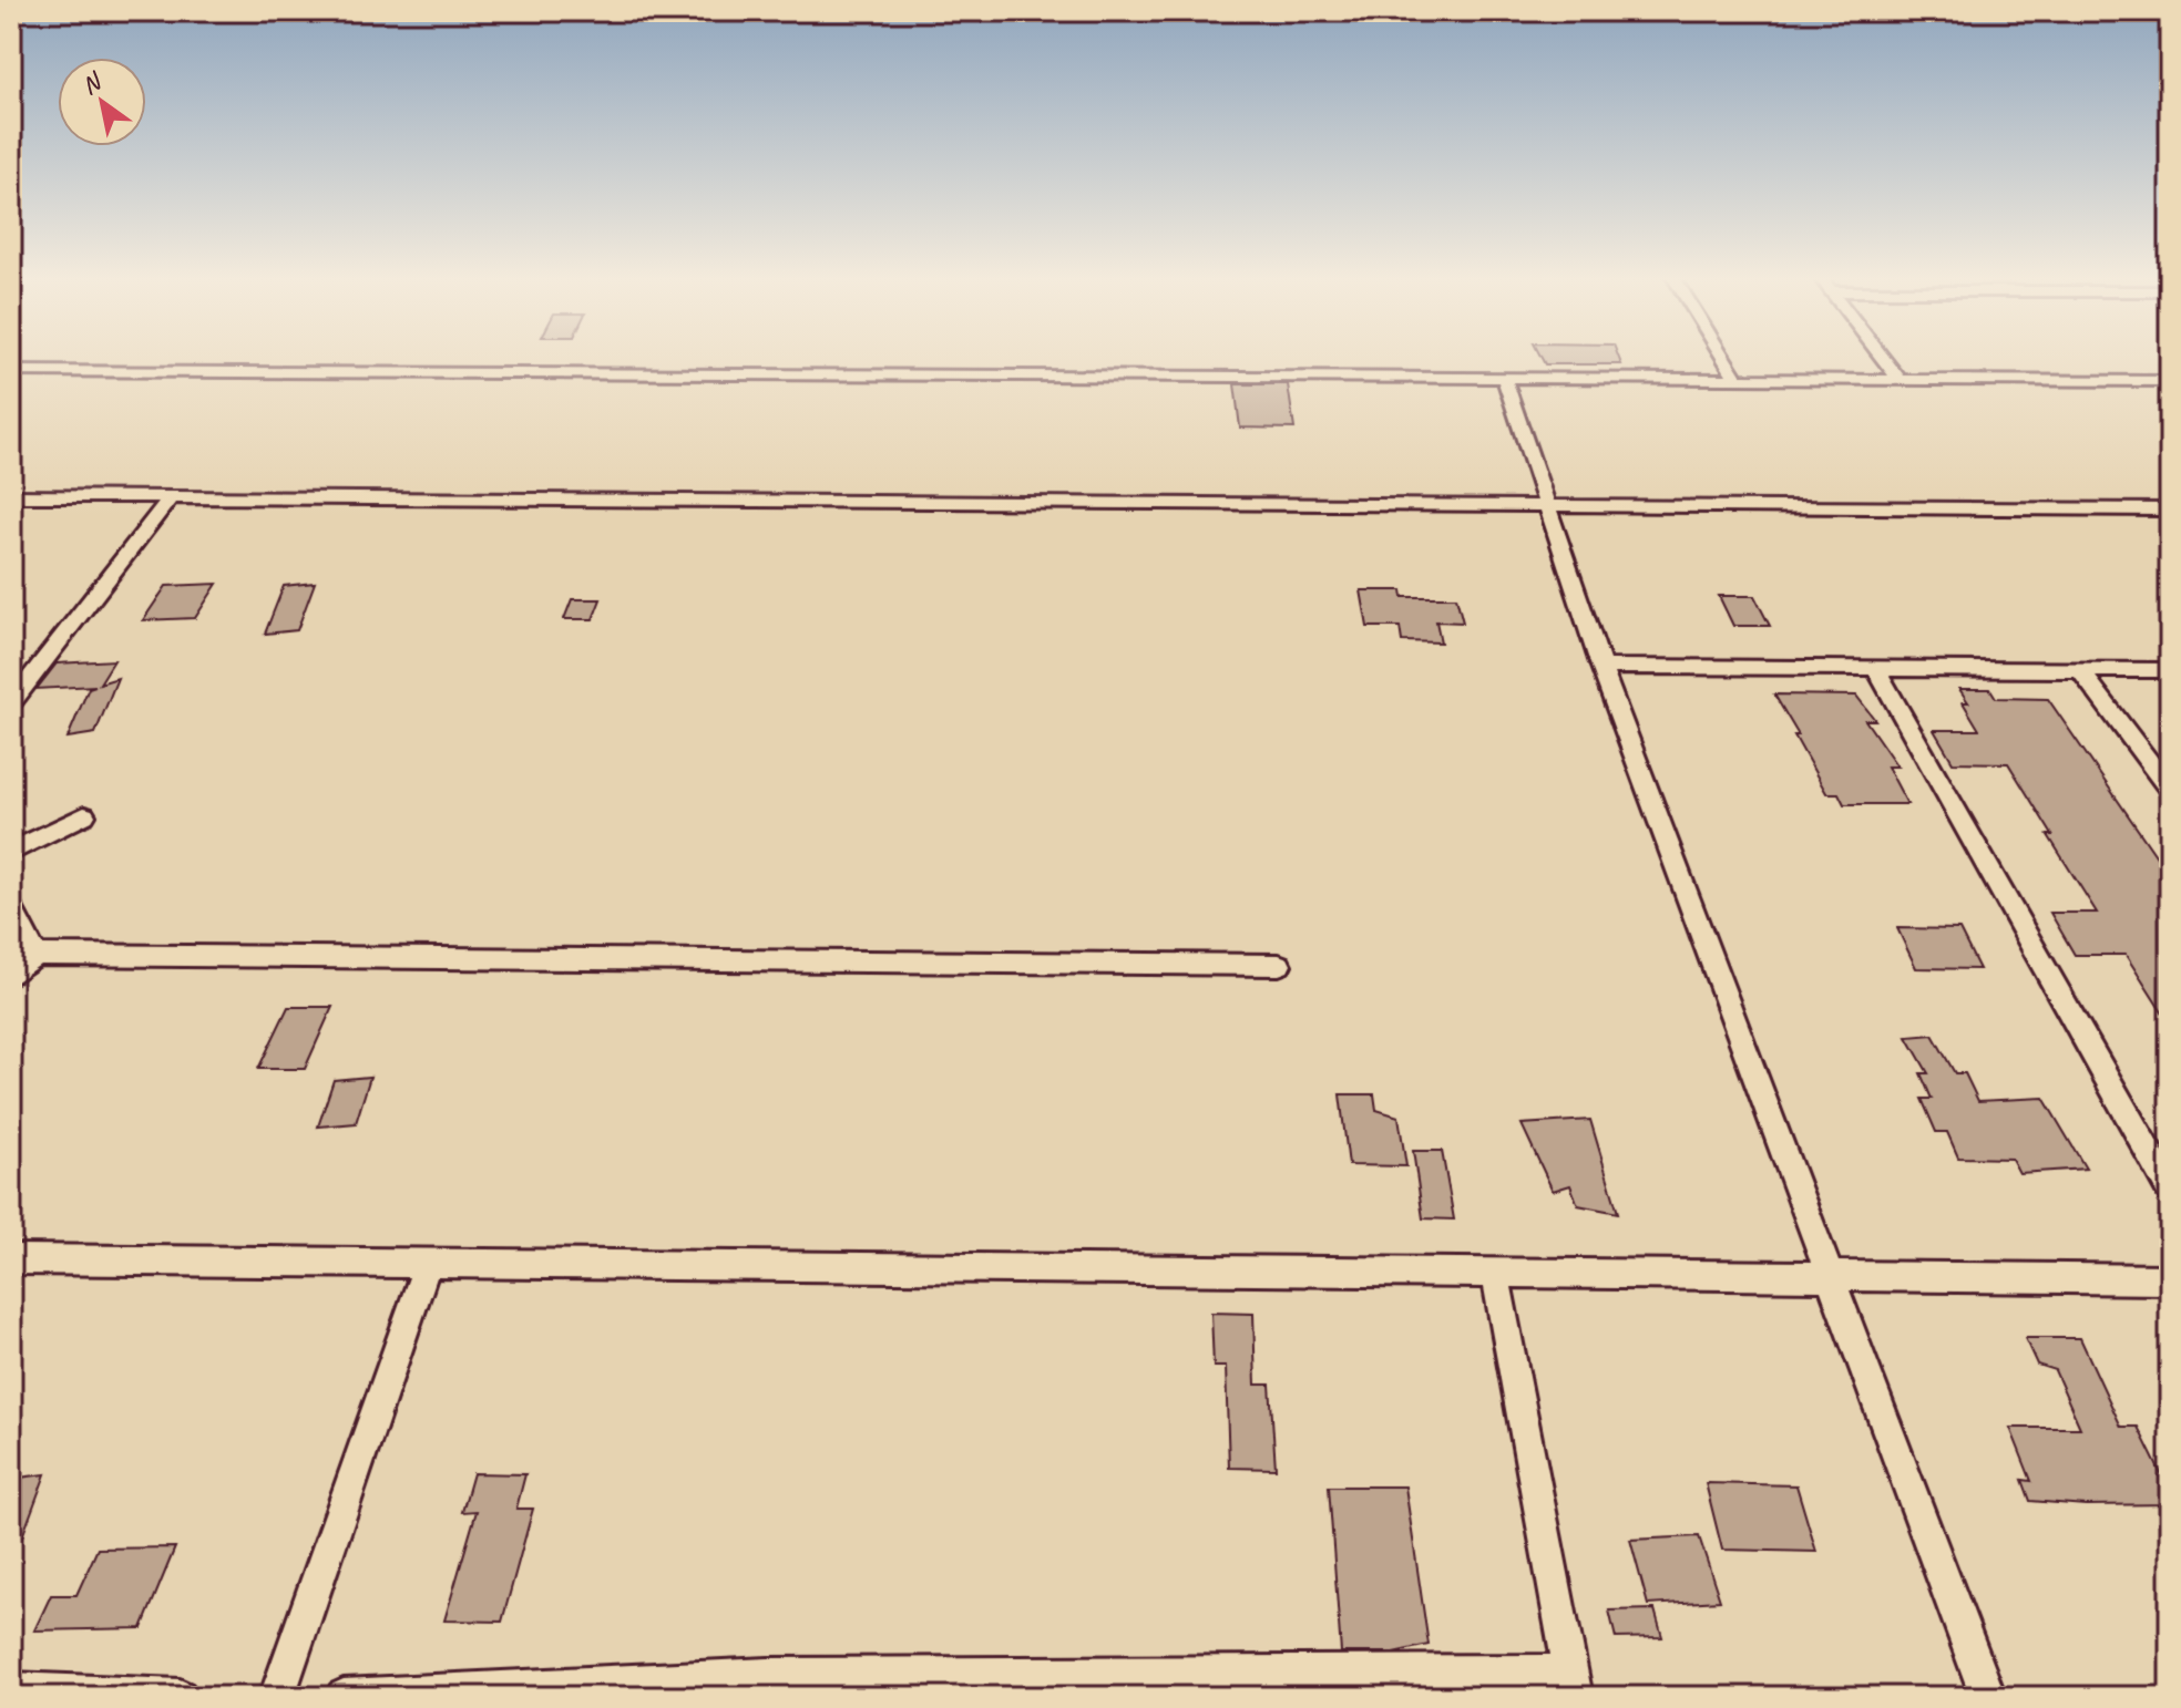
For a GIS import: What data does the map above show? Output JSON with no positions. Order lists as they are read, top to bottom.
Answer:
{
  "north": "top left"
}
